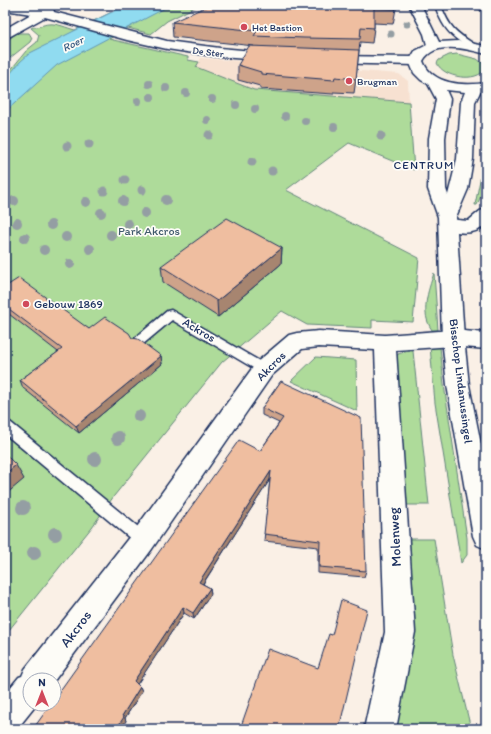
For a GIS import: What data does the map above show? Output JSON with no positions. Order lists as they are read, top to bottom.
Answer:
{
  "streets": {
    "street": [
      "De Ster",
      "Akcros",
      "Bisschop Lindanussingel",
      "Molenweg"
    ],
    "lane": ["Ackros"]
  },
  "crossings": [
    ["Ackros", "Akcros"],
    ["Akcros", "Bisschop Lindanussingel"],
    ["Akcros", "Molenweg"]
  ],
  "districts": ["CENTRUM"],
  "water": ["Roer"],
  "parks": ["Park Akcros"],
  "places": ["Het Bastion", "Brugman", "Gebouw 1869"],
  "north": "top"
}
